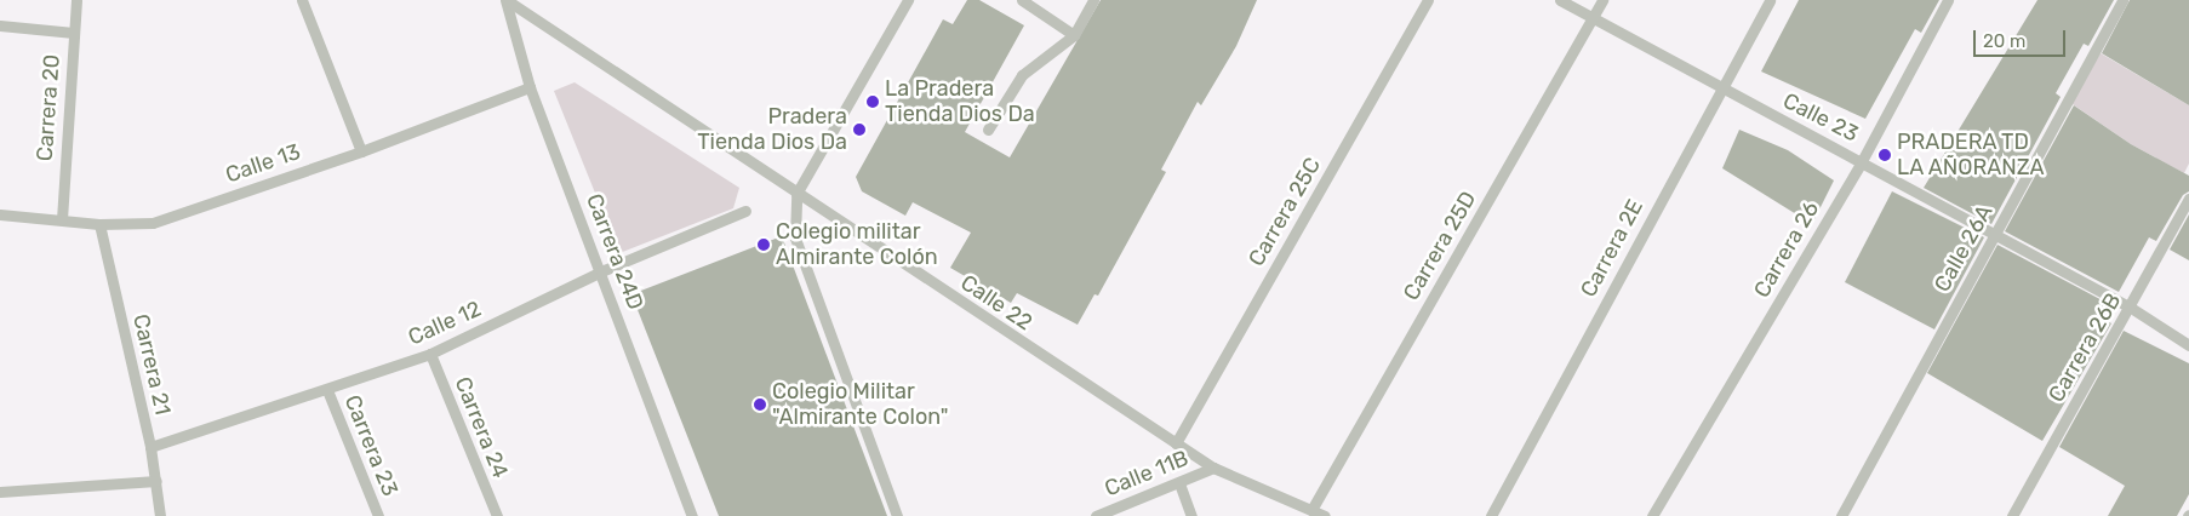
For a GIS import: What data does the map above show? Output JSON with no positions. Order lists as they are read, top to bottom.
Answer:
{
  "streets": {
    "street": [
      "Carrera 20",
      "Calle 23",
      "Calle 13",
      "Carrera 25C",
      "Carrera 25D",
      "Carrera 2E",
      "Calle 26A",
      "Carrera 26",
      "Carrera 24D",
      "Calle 22",
      "Calle 12",
      "Carrera 26B",
      "Carrera 21",
      "Carrera 24",
      "Carrera 23",
      "Calle 11B"
    ]
  },
  "crossings": [
    ["Carrera 20", "Calle 13"],
    ["Calle 23", "Carrera 25D"],
    ["Calle 23", "Carrera 2E"],
    ["Calle 23", "Calle 26A"],
    ["Calle 23", "Carrera 26"],
    ["Calle 23", "Carrera 26B"],
    ["Calle 13", "Carrera 24D"],
    ["Calle 13", "Carrera 21"],
    ["Carrera 25C", "Calle 22"],
    ["Carrera 25D", "Calle 22"],
    ["Carrera 24D", "Calle 22"],
    ["Carrera 24D", "Calle 12"],
    ["Calle 22", "Calle 11B"],
    ["Calle 12", "Carrera 21"],
    ["Calle 12", "Carrera 24"],
    ["Calle 12", "Carrera 23"]
  ],
  "places": [
    "La Pradera Tienda Dios Da",
    "Pradera Tienda Dios Da",
    "PRADERA TD LA AÑORANZA",
    "Colegio militar Almirante Colón",
    "Colegio Militar \"Almirante Colon\""
  ],
  "scale_bar": "20 m"
}
